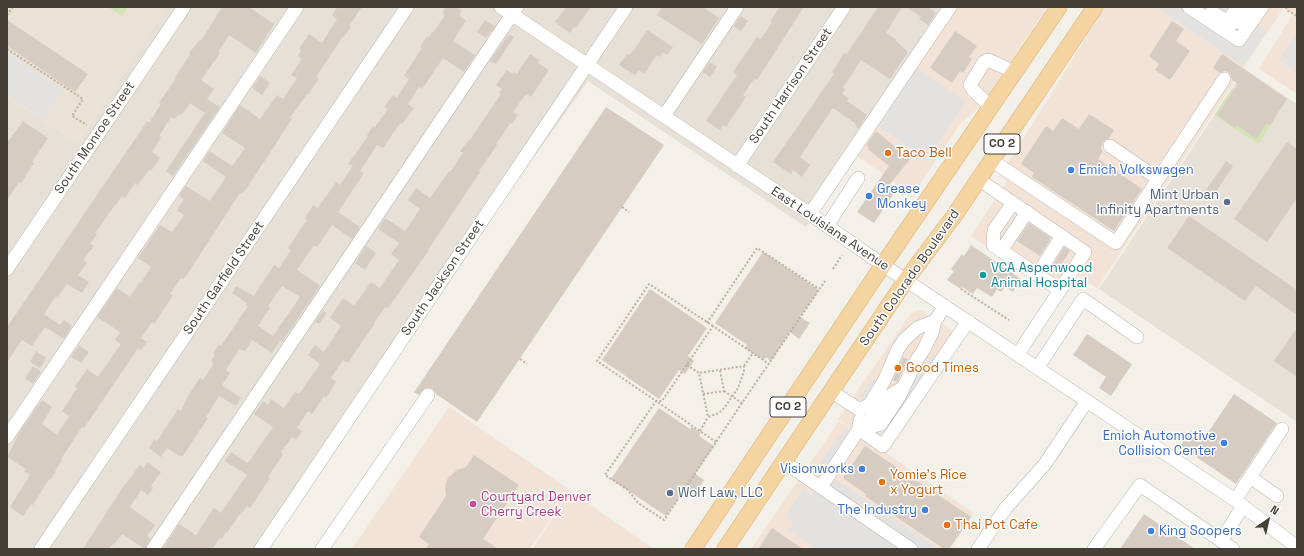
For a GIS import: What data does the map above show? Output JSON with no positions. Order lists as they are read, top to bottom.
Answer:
{
  "streets": {
    "main road": ["CO 2", "South Colorado Boulevard"],
    "street": [
      "South Harrison Street",
      "South Monroe Street",
      "East Louisiana Avenue",
      "South Garfield Street",
      "South Jackson Street"
    ]
  },
  "crossings": [
    ["South Harrison Street", "East Louisiana Avenue"],
    ["CO 2", "East Louisiana Avenue"],
    ["East Louisiana Avenue", "South Jackson Street"],
    ["East Louisiana Avenue", "South Colorado Boulevard"]
  ],
  "places": [
    "Taco Bell",
    "Emich Volkswagen",
    "Grease Monkey",
    "Mint Urban Infinity Apartments",
    "VCA Aspenwood Animal Hospital",
    "Good Times",
    "Emich Automotive Collision Center",
    "Visionworks",
    "Yomie's Rice x Yogurt",
    "Wolf Law, LLC",
    "Courtyard Denver Cherry Creek",
    "The Industry",
    "Thai Pot Cafe",
    "King Soopers"
  ],
  "north": "top right"
}
